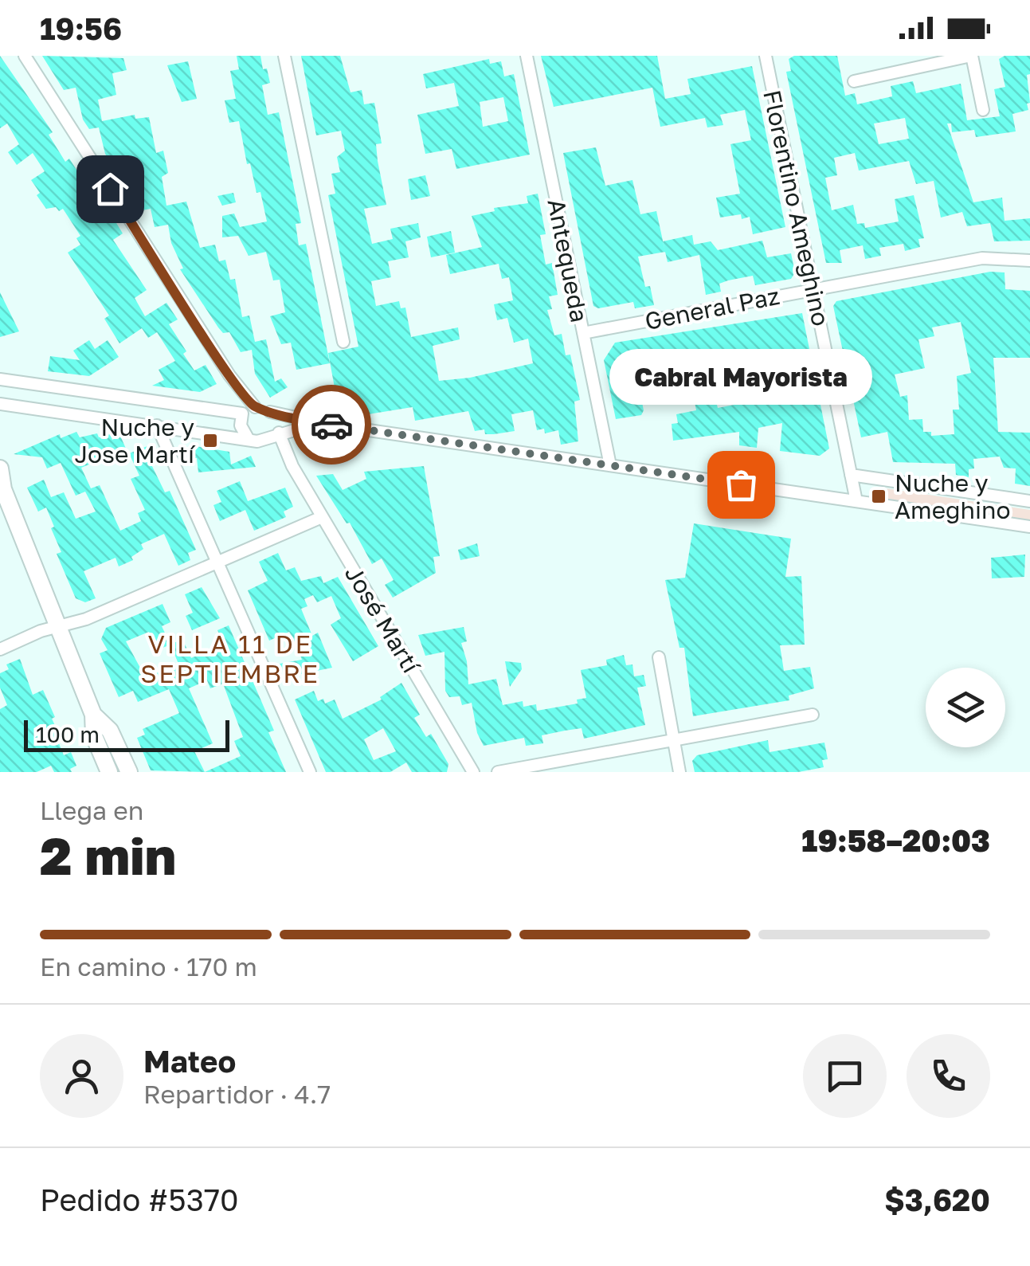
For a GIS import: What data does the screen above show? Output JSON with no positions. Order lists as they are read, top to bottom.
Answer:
{
  "streets": {
    "street": [
      "Florentino Ameghino",
      "Antequeda",
      "General Paz",
      "José Martí"
    ]
  },
  "crossings": [
    ["Florentino Ameghino", "General Paz"],
    ["Antequeda", "General Paz"]
  ],
  "districts": ["VILLA 11 DE SEPTIEMBRE"],
  "places": {
    "transit": ["Nuche y Jose Martí", "Nuche y Ameghino"],
    "other": ["Cabral Mayorista"]
  },
  "scale_bar": "100 m",
  "page": {
    "status": "19:56",
    "bubble": "Cabral Mayorista",
    "scale": "100 m",
    "heading": ["2 min", "Llega en", "19:58–20:03"],
    "panel": [
      "Mateo",
      "Repartidor · 4.7",
      "Pedido #5370",
      "$3,620"
    ],
    "bar": "En camino · 170 m"
  }
}
